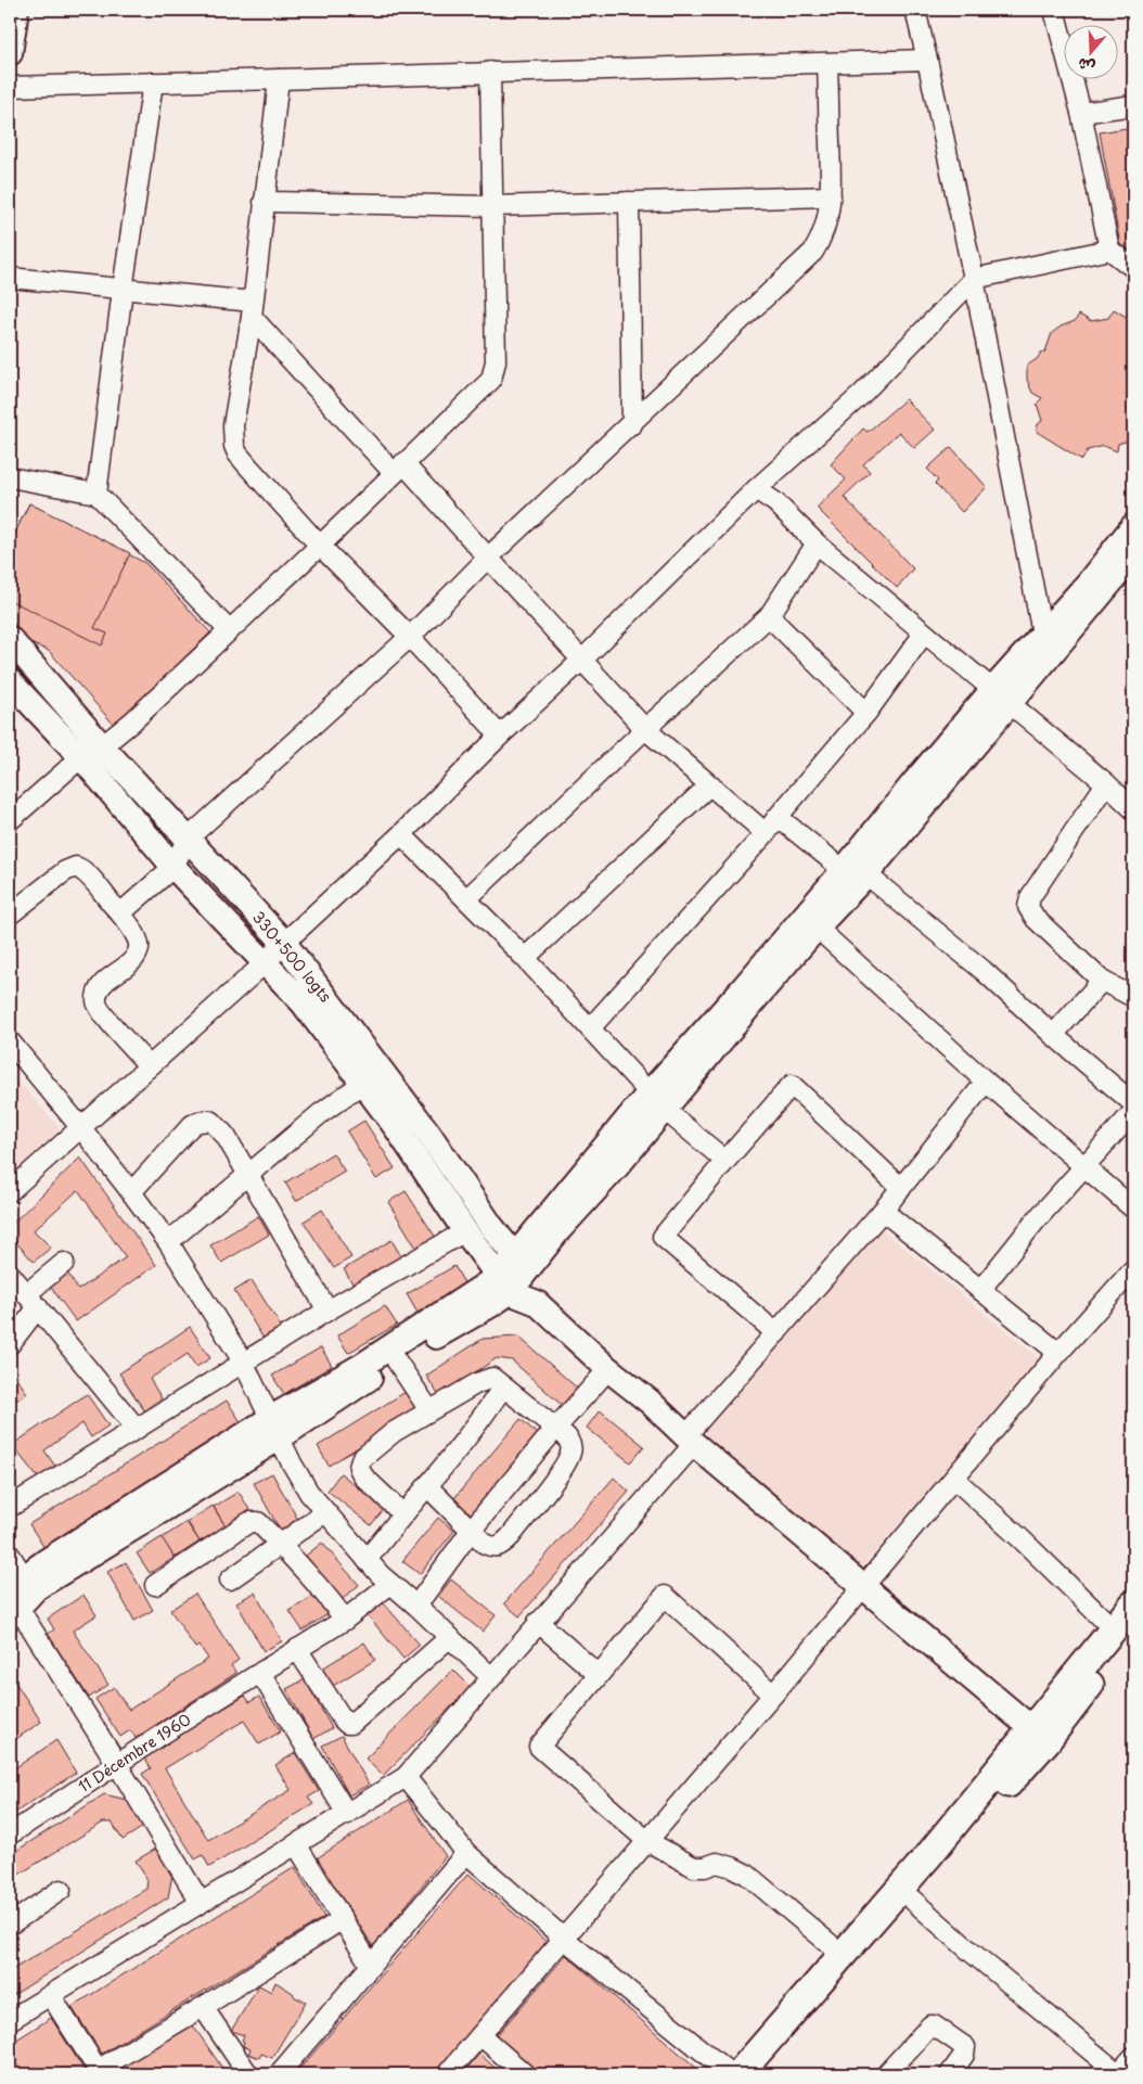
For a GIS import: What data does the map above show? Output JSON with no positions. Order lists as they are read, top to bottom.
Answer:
{
  "streets": {
    "street": ["330+500 logts", "11 Décembre 1960"]
  },
  "north": "bottom"
}
